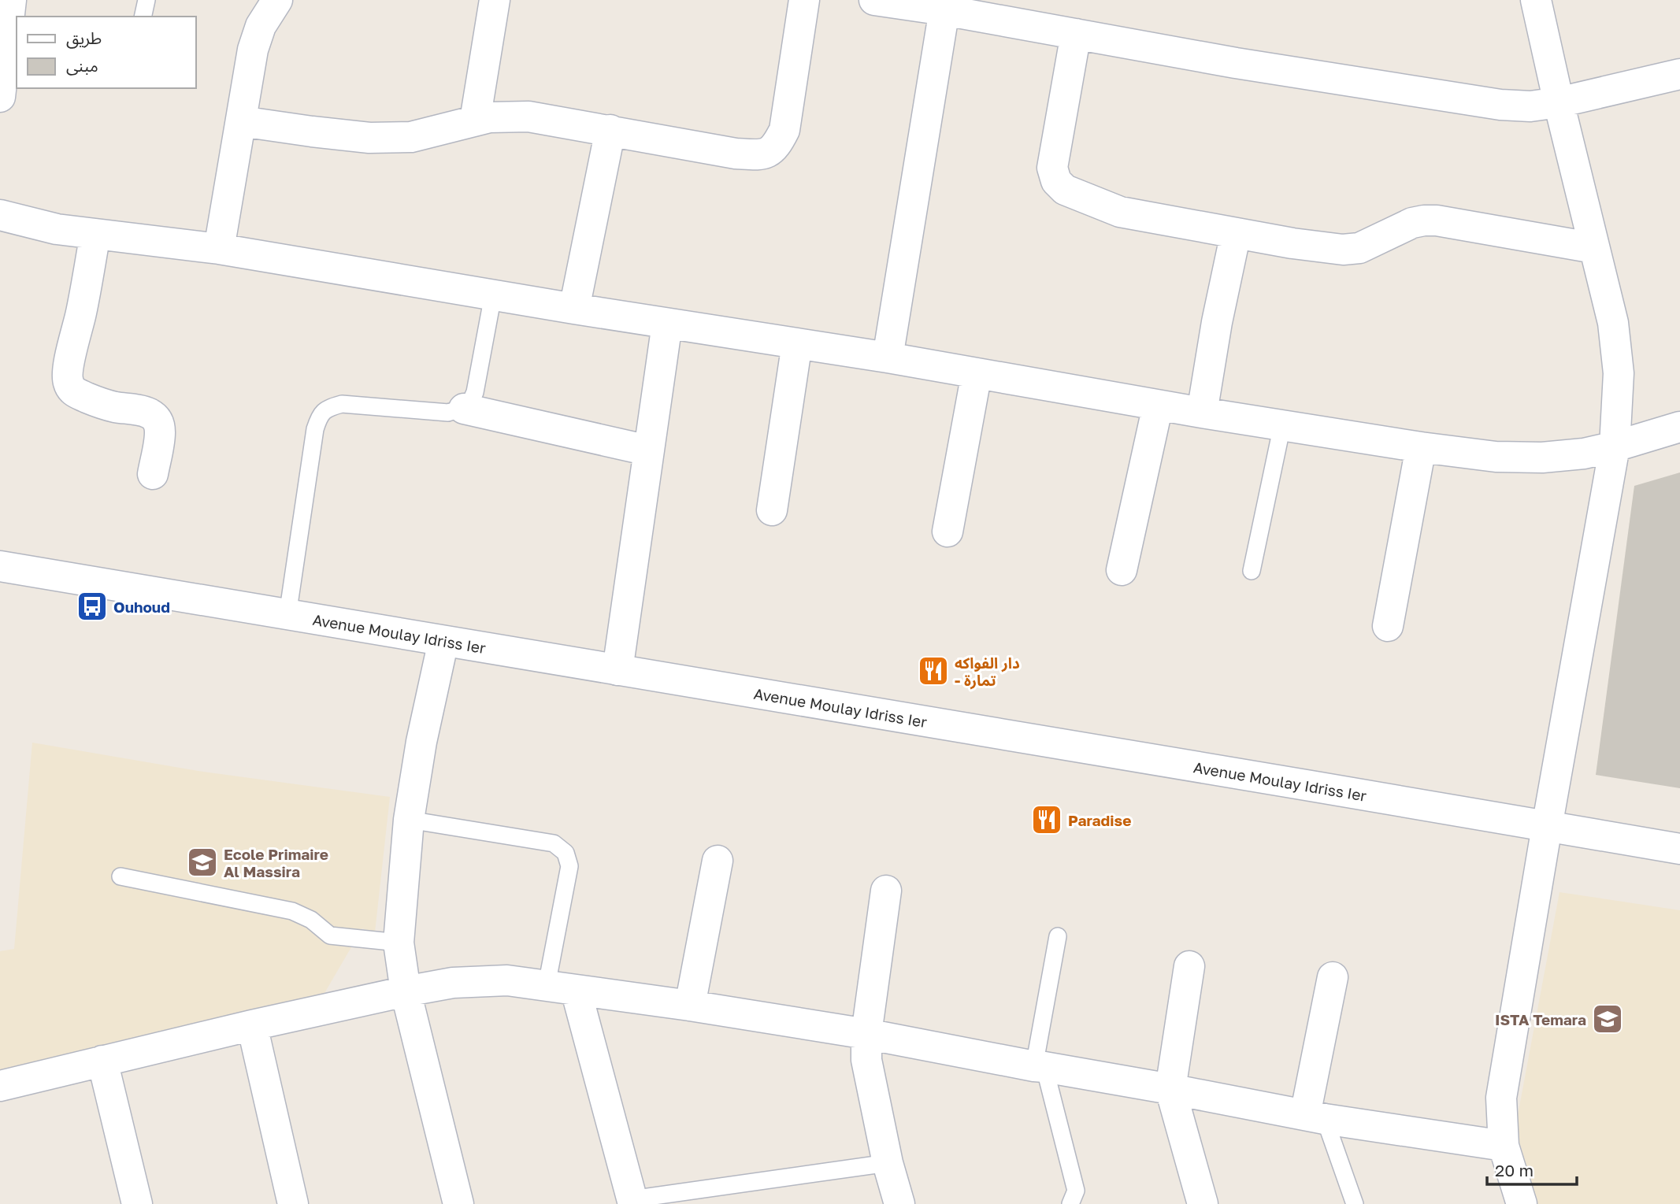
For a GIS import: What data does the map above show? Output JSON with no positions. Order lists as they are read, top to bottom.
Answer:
{
  "streets": {
    "street": ["Avenue Moulay Idriss Ier"]
  },
  "places": {
    "bus stop": ["Ouhoud"],
    "restaurant": ["دار الفواكه - تمارة", "Paradise"],
    "school or university": ["Ecole Primaire Al Massira", "ISTA Temara"]
  },
  "legend": ["طريق", "مبنى"],
  "scale_bar": "20 m"
}
